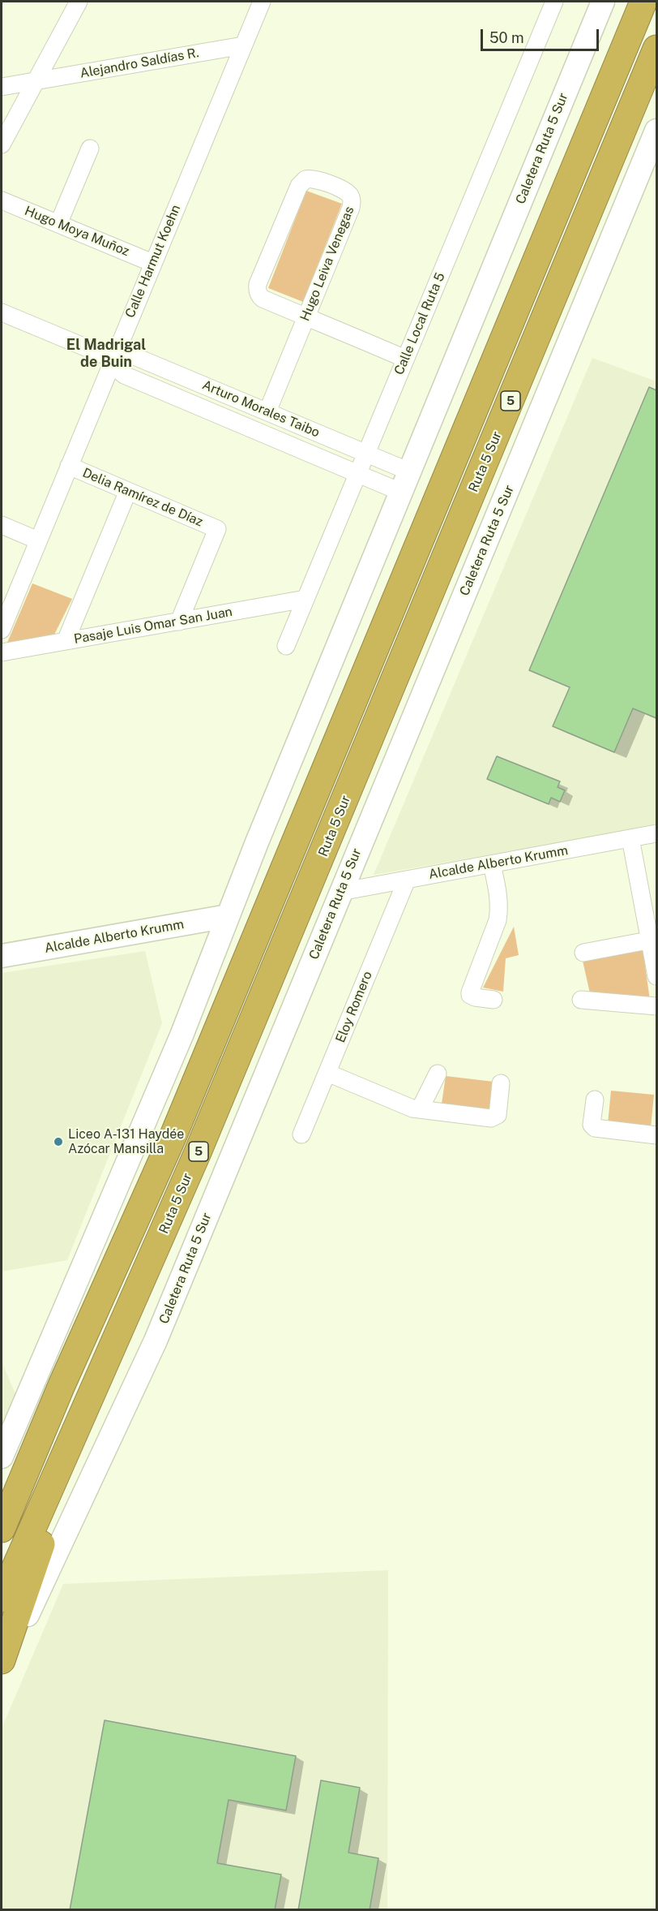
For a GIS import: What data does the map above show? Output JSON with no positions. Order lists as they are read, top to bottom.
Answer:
{
  "streets": {
    "highway": ["5", "Ruta 5 Sur"],
    "main road": ["Caletera Ruta 5 Sur", "Alcalde Alberto Krumm"],
    "street": [
      "Alejandro Saldías R.",
      "Hugo Moya Muñoz",
      "Calle Harmut Koehn",
      "Hugo Leiva Venegas",
      "Calle Local Ruta 5",
      "Arturo Morales Taibo",
      "Delia Ramírez de Díaz",
      "Pasaje Luis Omar San Juan",
      "Eloy Romero"
    ]
  },
  "crossings": [
    ["Alejandro Saldías R.", "Calle Harmut Koehn"],
    ["Caletera Ruta 5 Sur", "Arturo Morales Taibo"],
    ["Caletera Ruta 5 Sur", "Alcalde Alberto Krumm"],
    ["Hugo Moya Muñoz", "Calle Harmut Koehn"],
    ["Calle Harmut Koehn", "Arturo Morales Taibo"],
    ["Calle Harmut Koehn", "Delia Ramírez de Díaz"],
    ["Hugo Leiva Venegas", "Arturo Morales Taibo"],
    ["Calle Local Ruta 5", "Arturo Morales Taibo"],
    ["Calle Local Ruta 5", "Pasaje Luis Omar San Juan"],
    ["Delia Ramírez de Díaz", "Pasaje Luis Omar San Juan"],
    ["Alcalde Alberto Krumm", "Eloy Romero"]
  ],
  "districts": ["El Madrigal de Buin"],
  "places": ["Liceo A-131 Haydée Azócar Mansilla"],
  "scale_bar": "50 m"
}
